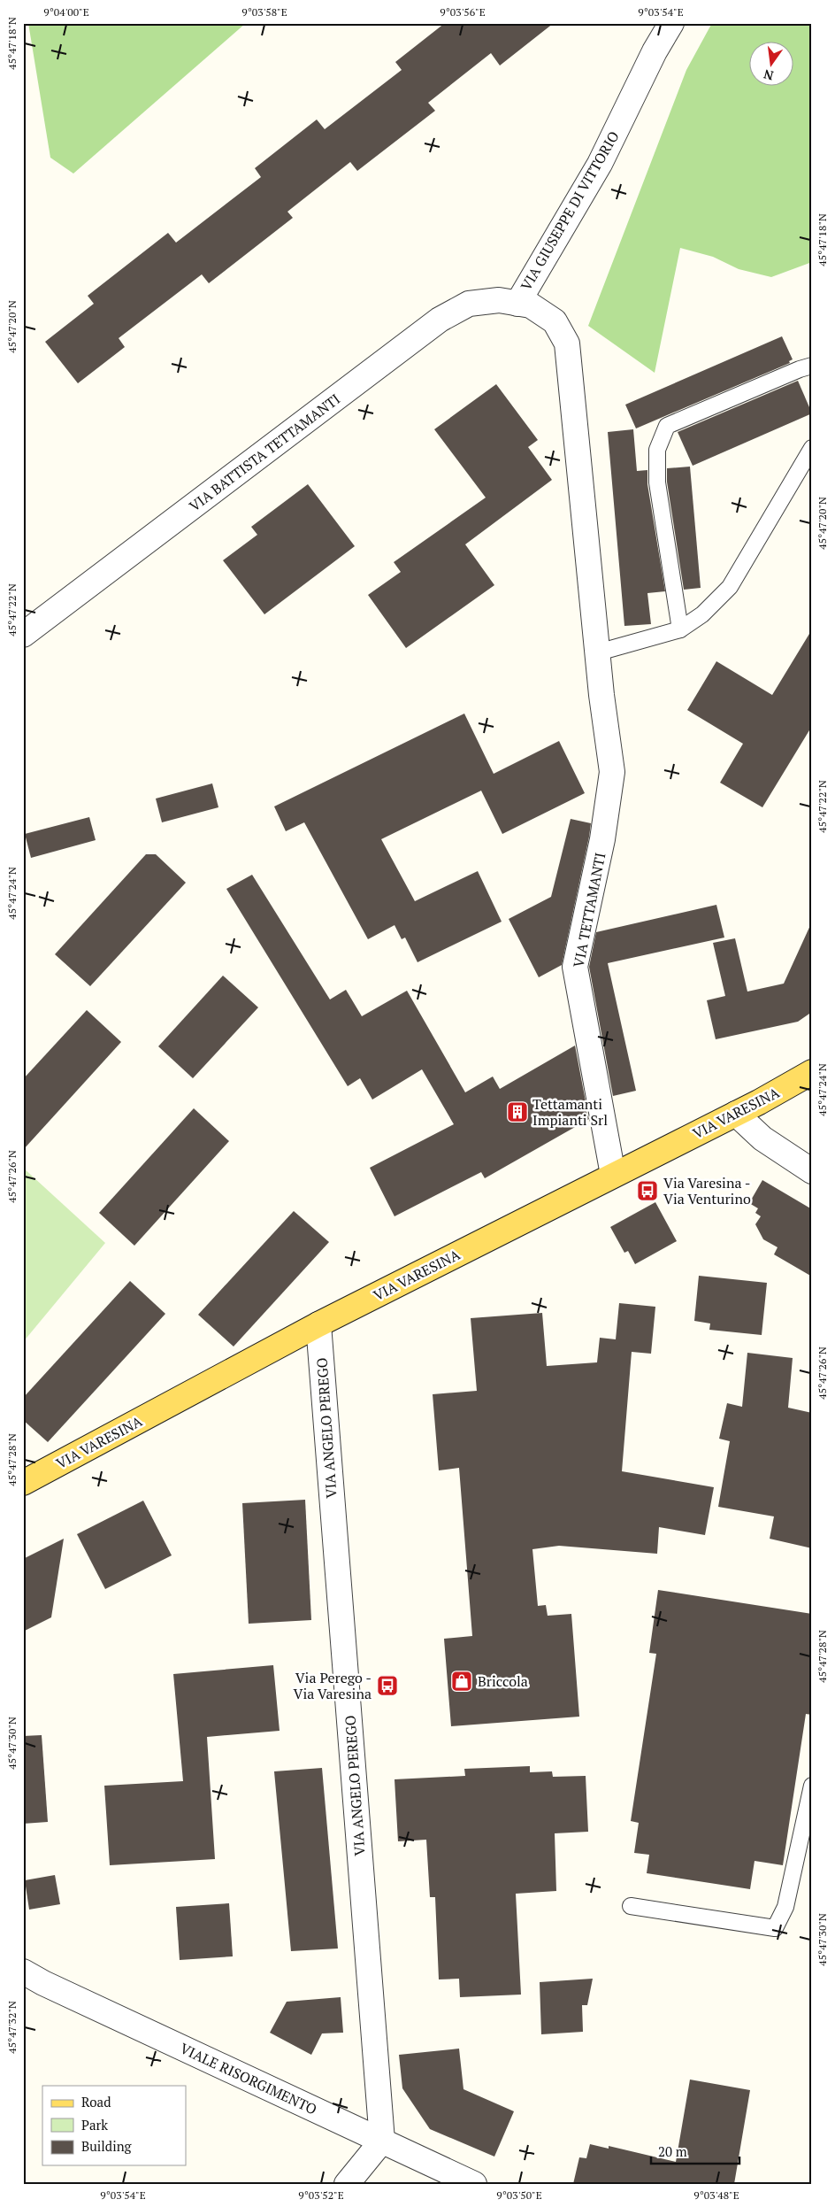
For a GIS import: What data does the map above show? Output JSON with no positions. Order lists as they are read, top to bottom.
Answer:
{
  "streets": {
    "main road": ["VIA VARESINA"],
    "street": [
      "VIA GIUSEPPE DI VITTORIO",
      "VIA BATTISTA TETTAMANTI",
      "VIA TETTAMANTI",
      "VIA ANGELO PEREGO",
      "VIALE RISORGIMENTO"
    ]
  },
  "crossings": [
    ["VIA GIUSEPPE DI VITTORIO", "VIA BATTISTA TETTAMANTI"],
    ["VIA BATTISTA TETTAMANTI", "VIA TETTAMANTI"],
    ["VIA TETTAMANTI", "VIA VARESINA"],
    ["VIA VARESINA", "VIA ANGELO PEREGO"],
    ["VIA ANGELO PEREGO", "VIALE RISORGIMENTO"]
  ],
  "places": {
    "building": ["Tettamanti Impianti Srl"],
    "bus stop": ["Via Varesina - Via Venturino", "Via Perego - Via Varesina"],
    "shop": ["Briccola"]
  },
  "legend": ["Road", "Park", "Building"],
  "scale_bar": "20 m",
  "north": "bottom",
  "coordinates": [
    "9°04'00\"E",
    "9°03'58\"E",
    "9°03'56\"E",
    "9°03'54\"E",
    "45°47'18\"N",
    "45°47'20\"N",
    "45°47'22\"N",
    "45°47'24\"N",
    "45°47'26\"N",
    "45°47'28\"N",
    "45°47'30\"N",
    "45°47'32\"N",
    "9°03'52\"E",
    "9°03'50\"E",
    "9°03'48\"E"
  ]
}
